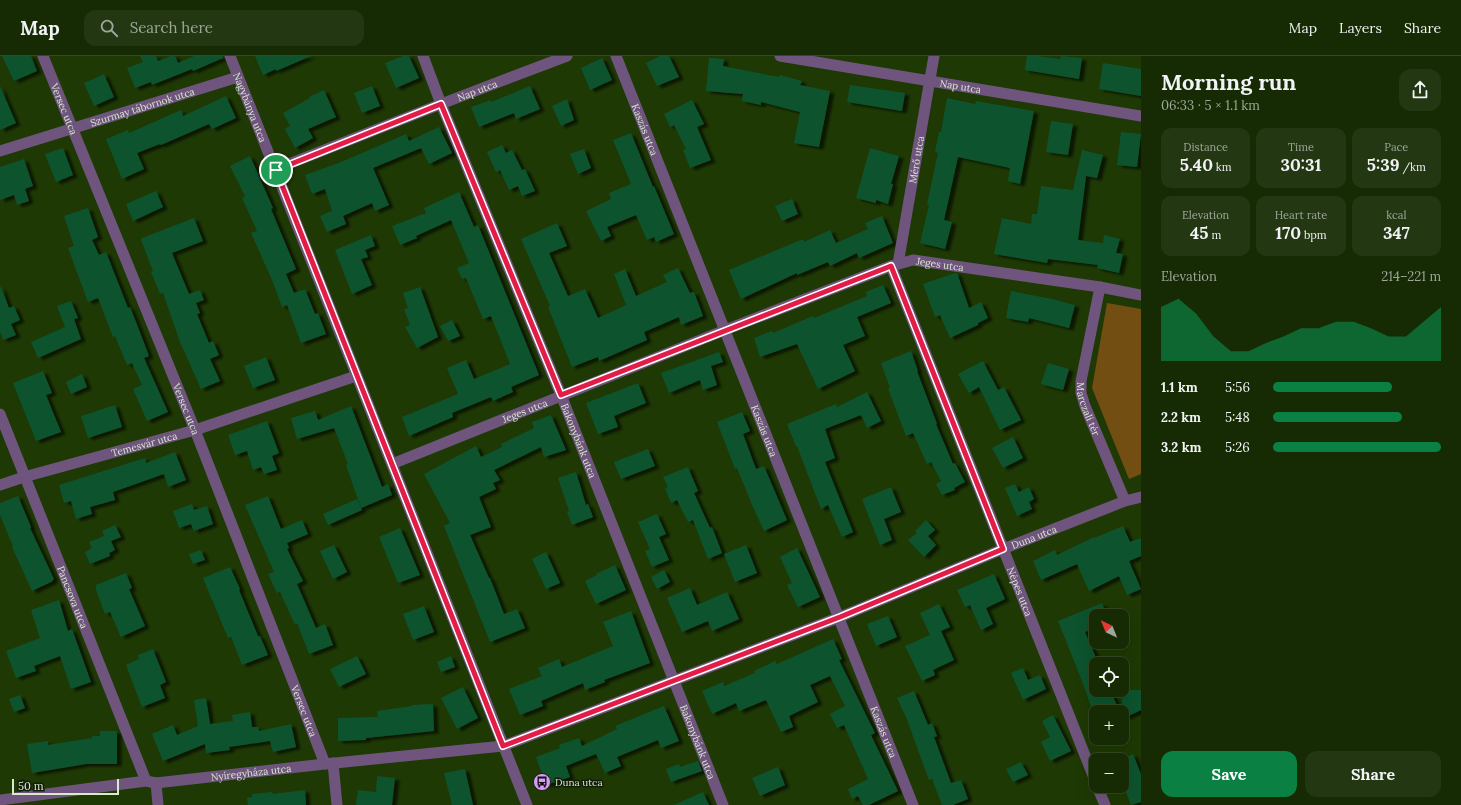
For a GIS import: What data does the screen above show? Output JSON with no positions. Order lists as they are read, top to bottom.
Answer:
{
  "streets": {
    "street": [
      "Nap utca",
      "Szurmay tábornok utca",
      "Nagybánya utca",
      "Versec utca",
      "Kaszás utca",
      "Mérő utca",
      "Jeges utca",
      "Marczali tér",
      "Bakonybánk utca",
      "Temesvár utca",
      "Duna utca",
      "Népes utca",
      "Pancsova utca",
      "Nyíregyháza utca"
    ]
  },
  "crossings": [
    ["Nap utca", "Nagybánya utca"],
    ["Nap utca", "Mérő utca"],
    ["Nap utca", "Bakonybánk utca"],
    ["Szurmay tábornok utca", "Nagybánya utca"],
    ["Szurmay tábornok utca", "Versec utca"],
    ["Nagybánya utca", "Jeges utca"],
    ["Nagybánya utca", "Temesvár utca"],
    ["Nagybánya utca", "Duna utca"],
    ["Nagybánya utca", "Nyíregyháza utca"],
    ["Versec utca", "Temesvár utca"],
    ["Versec utca", "Nyíregyháza utca"],
    ["Kaszás utca", "Jeges utca"],
    ["Kaszás utca", "Duna utca"],
    ["Mérő utca", "Jeges utca"],
    ["Mérő utca", "Népes utca"],
    ["Jeges utca", "Marczali tér"],
    ["Jeges utca", "Bakonybánk utca"],
    ["Jeges utca", "Népes utca"],
    ["Marczali tér", "Duna utca"],
    ["Bakonybánk utca", "Duna utca"],
    ["Temesvár utca", "Pancsova utca"],
    ["Duna utca", "Népes utca"],
    ["Duna utca", "Nyíregyháza utca"],
    ["Pancsova utca", "Nyíregyháza utca"]
  ],
  "places": {
    "bus stop": ["Duna utca"]
  },
  "scale_bar": "50 m",
  "north": "top left",
  "page": {
    "header": "Map",
    "search": "Search here",
    "nav": ["Map", "Layers", "Share"],
    "heading": ["Morning run", "06:33 · 5 × 1.1 km"],
    "stats": [
      ["Distance", "5.40 km"],
      ["Time", "30:31"],
      ["Pace", "5:39 /km"],
      ["Elevation", "45 m"],
      ["Heart rate", "170 bpm"],
      ["kcal", "347"]
    ],
    "chart": ["Elevation", "214–221 m"],
    "list": [
      {
        "name": "1.1 km",
        "note": "5:56"
      },
      {
        "name": "2.2 km",
        "note": "5:48"
      },
      {
        "name": "3.2 km",
        "note": "5:26"
      }
    ],
    "map_buttons": ["+", "−"],
    "buttons": ["Save", "Share"],
    "scale": "50 m"
  }
}
